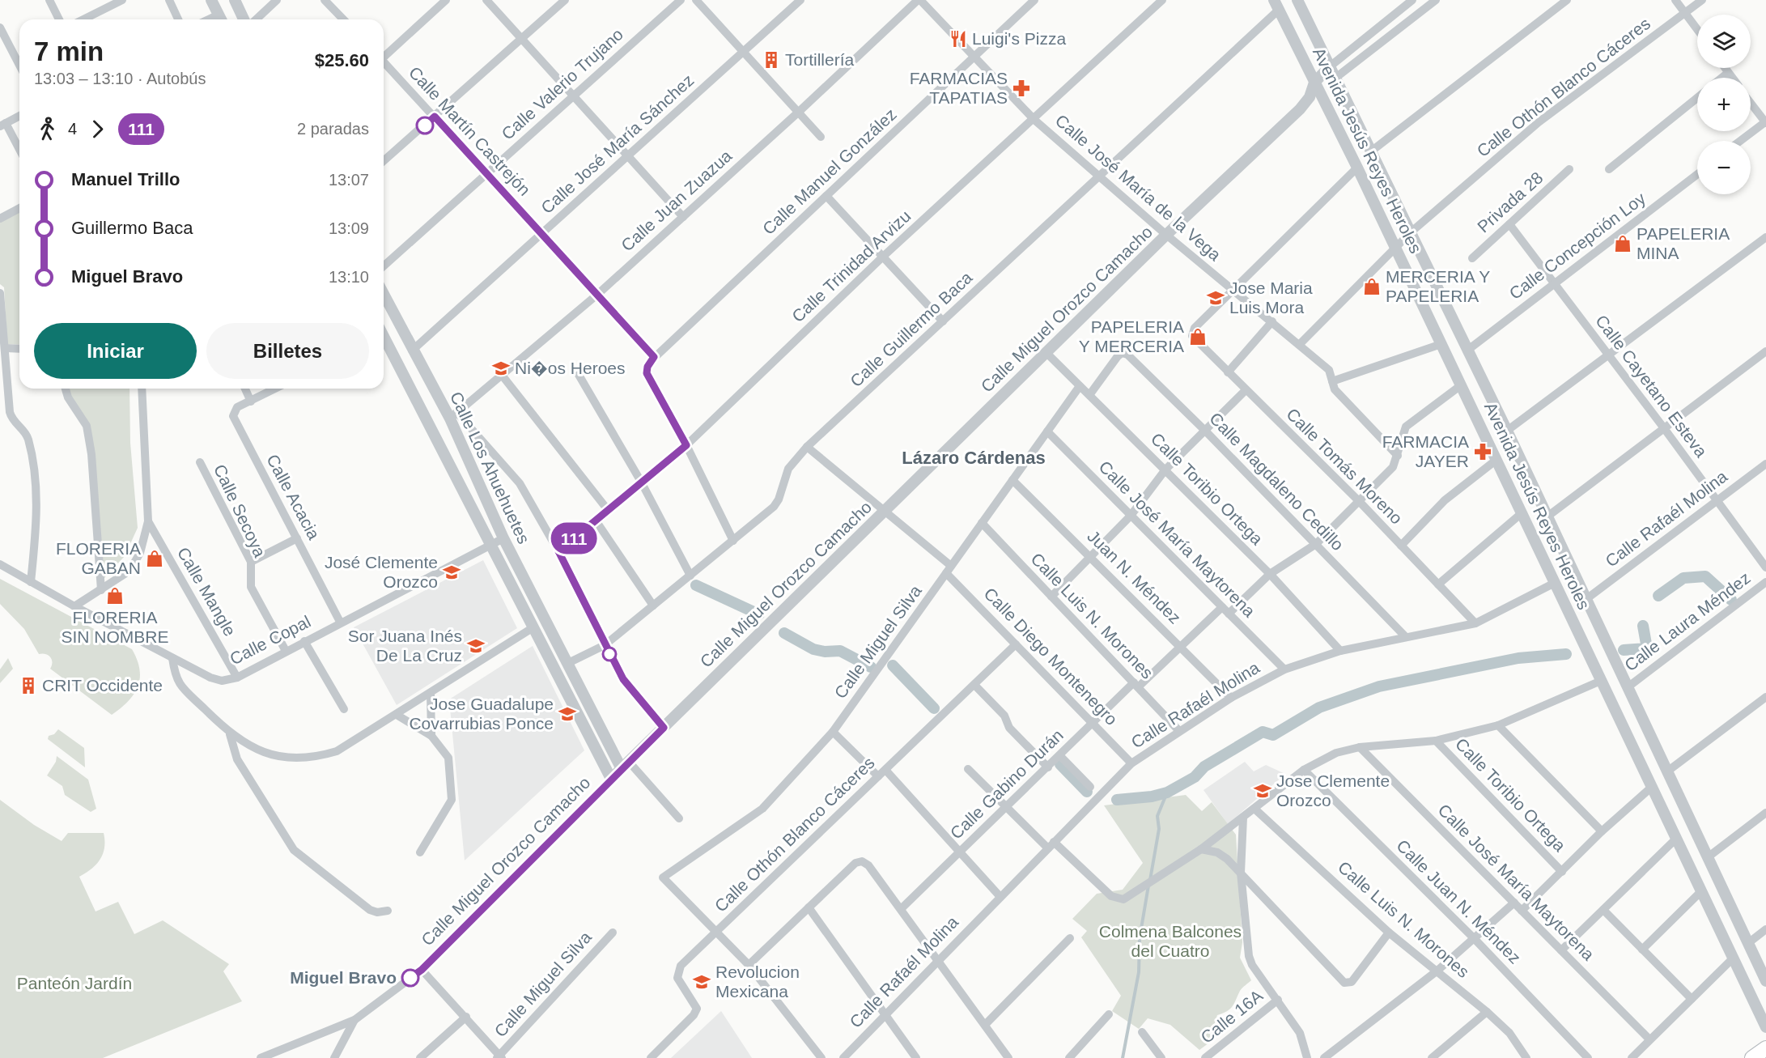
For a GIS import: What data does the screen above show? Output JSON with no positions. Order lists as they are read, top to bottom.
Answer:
{
  "streets": {
    "street": [
      "Calle Valerio Trujano",
      "Calle Othón Blanco Cáceres",
      "Calle Martín Castrejón",
      "Calle José María Sánchez",
      "Avenida Jesús Reyes Heroles",
      "Calle Manuel González",
      "Calle José María de la Vega",
      "Calle Juan Zuazua",
      "Privada 28",
      "Calle Concepción Loy",
      "Calle Trinidad Arvizu",
      "Calle Miguel Orozco Camacho",
      "Calle Guillermo Baca",
      "Calle Cayetano Esteva",
      "Calle Tomás Moreno",
      "Calle Los Ahuehuetes",
      "Calle Magdaleno Cedillo",
      "Calle Toribio Ortega",
      "Calle Acacia",
      "Calle Secoya",
      "Calle Rafaél Molina",
      "Calle José María Maytorena",
      "Juan N. Méndez",
      "Calle Mangle",
      "Calle Luis N. Morones",
      "Calle Laura Méndez",
      "Calle Copal",
      "Calle Miguel Silva",
      "Calle Diego Montenegro",
      "Calle Gabino Durán",
      "Calle Juan N. Méndez",
      "Calle 16A"
    ]
  },
  "crossings": [
    ["Calle Valerio Trujano", "Calle Martín Castrejón"],
    ["Calle Othón Blanco Cáceres", "Avenida Jesús Reyes Heroles"],
    ["Calle Othón Blanco Cáceres", "Calle José María de la Vega"],
    ["Calle Othón Blanco Cáceres", "Calle Miguel Silva"],
    ["Calle Othón Blanco Cáceres", "Calle Diego Montenegro"],
    ["Calle Martín Castrejón", "Calle José María Sánchez"],
    ["Calle Martín Castrejón", "Calle Manuel González"],
    ["Calle Martín Castrejón", "Calle Juan Zuazua"],
    ["Calle José María Sánchez", "Calle Los Ahuehuetes"],
    ["Avenida Jesús Reyes Heroles", "Calle Concepción Loy"],
    ["Avenida Jesús Reyes Heroles", "Calle Miguel Orozco Camacho"],
    ["Avenida Jesús Reyes Heroles", "Calle Guillermo Baca"],
    ["Avenida Jesús Reyes Heroles", "Calle Rafaél Molina"],
    ["Avenida Jesús Reyes Heroles", "Calle Laura Méndez"],
    ["Avenida Jesús Reyes Heroles", "Calle Gabino Durán"],
    ["Calle Manuel González", "Calle José María de la Vega"],
    ["Calle Manuel González", "Calle Trinidad Arvizu"],
    ["Calle José María de la Vega", "Calle Juan Zuazua"],
    ["Calle José María de la Vega", "Calle Trinidad Arvizu"],
    ["Calle José María de la Vega", "Calle Miguel Orozco Camacho"],
    ["Calle José María de la Vega", "Calle Guillermo Baca"],
    ["Calle José María de la Vega", "Calle Tomás Moreno"],
    ["Calle José María de la Vega", "Calle Gabino Durán"],
    ["Calle Juan Zuazua", "Calle Los Ahuehuetes"],
    ["Privada 28", "Calle Cayetano Esteva"],
    ["Calle Concepción Loy", "Calle Cayetano Esteva"],
    ["Calle Miguel Orozco Camacho", "Calle Los Ahuehuetes"],
    ["Calle Miguel Orozco Camacho", "Calle Toribio Ortega"],
    ["Calle Miguel Orozco Camacho", "Calle Diego Montenegro"],
    ["Calle Guillermo Baca", "Calle Los Ahuehuetes"],
    ["Calle Guillermo Baca", "Calle Diego Montenegro"],
    ["Calle Cayetano Esteva", "Calle Rafaél Molina"],
    ["Calle Tomás Moreno", "Calle Rafaél Molina"],
    ["Calle Tomás Moreno", "Calle Gabino Durán"],
    ["Calle Los Ahuehuetes", "Calle Copal"],
    ["Calle Magdaleno Cedillo", "Calle Toribio Ortega"],
    ["Calle Magdaleno Cedillo", "Calle Rafaél Molina"],
    ["Calle Magdaleno Cedillo", "Calle Gabino Durán"],
    ["Calle Toribio Ortega", "Calle Rafaél Molina"],
    ["Calle Toribio Ortega", "Calle Miguel Silva"],
    ["Calle Toribio Ortega", "Calle Gabino Durán"],
    ["Calle Acacia", "Calle Copal"],
    ["Calle Secoya", "Calle Copal"],
    ["Calle Rafaél Molina", "Calle José María Maytorena"],
    ["Calle Rafaél Molina", "Juan N. Méndez"],
    ["Calle Rafaél Molina", "Calle Luis N. Morones"],
    ["Calle Rafaél Molina", "Calle Diego Montenegro"],
    ["Calle José María Maytorena", "Calle Miguel Silva"],
    ["Calle José María Maytorena", "Calle Gabino Durán"],
    ["Juan N. Méndez", "Calle Miguel Silva"],
    ["Juan N. Méndez", "Calle Gabino Durán"],
    ["Calle Mangle", "Calle Copal"],
    ["Calle Luis N. Morones", "Calle Miguel Silva"],
    ["Calle Luis N. Morones", "Calle Gabino Durán"],
    ["Calle Miguel Silva", "Calle Diego Montenegro"],
    ["Calle Diego Montenegro", "Calle Gabino Durán"]
  ],
  "districts": ["Lázaro Cárdenas"],
  "parks": ["Colmena Balcones del Cuatro", "Panteón Jardín"],
  "places": {
    "restaurant": ["Luigi's Pizza"],
    "building": ["Tortillería", "CRIT Occidente"],
    "pharmacy": ["FARMACIAS TAPATIAS", "FARMACIA JAYER"],
    "shop": [
      "PAPELERIA MINA",
      "MERCERIA Y PAPELERIA",
      "PAPELERIA Y MERCERIA",
      "FLORERIA GABAN",
      "FLORERIA SIN NOMBRE"
    ],
    "school or university": [
      "Jose Maria Luis Mora",
      "Ni�os Heroes",
      "José Clemente Orozco",
      "Sor Juana Inés De La Cruz",
      "Jose Guadalupe Covarrubias Ponce",
      "Jose Clemente Orozco",
      "Revolucion Mexicana"
    ],
    "other": ["Miguel Bravo"]
  },
  "lines": ["bus line 111"],
  "page": {
    "on_map": "111",
    "map_buttons": ["+", "−"],
    "heading": ["7 min", "13:03 – 13:10 · Autobús", "$25.60"],
    "legs": ["4", "111", "2 paradas"],
    "list": [
      {
        "name": "Manuel Trillo",
        "value": "13:07"
      },
      {
        "name": "Guillermo Baca",
        "value": "13:09"
      },
      {
        "name": "Miguel Bravo",
        "value": "13:10"
      }
    ],
    "buttons": ["Iniciar", "Billetes"]
  }
}
